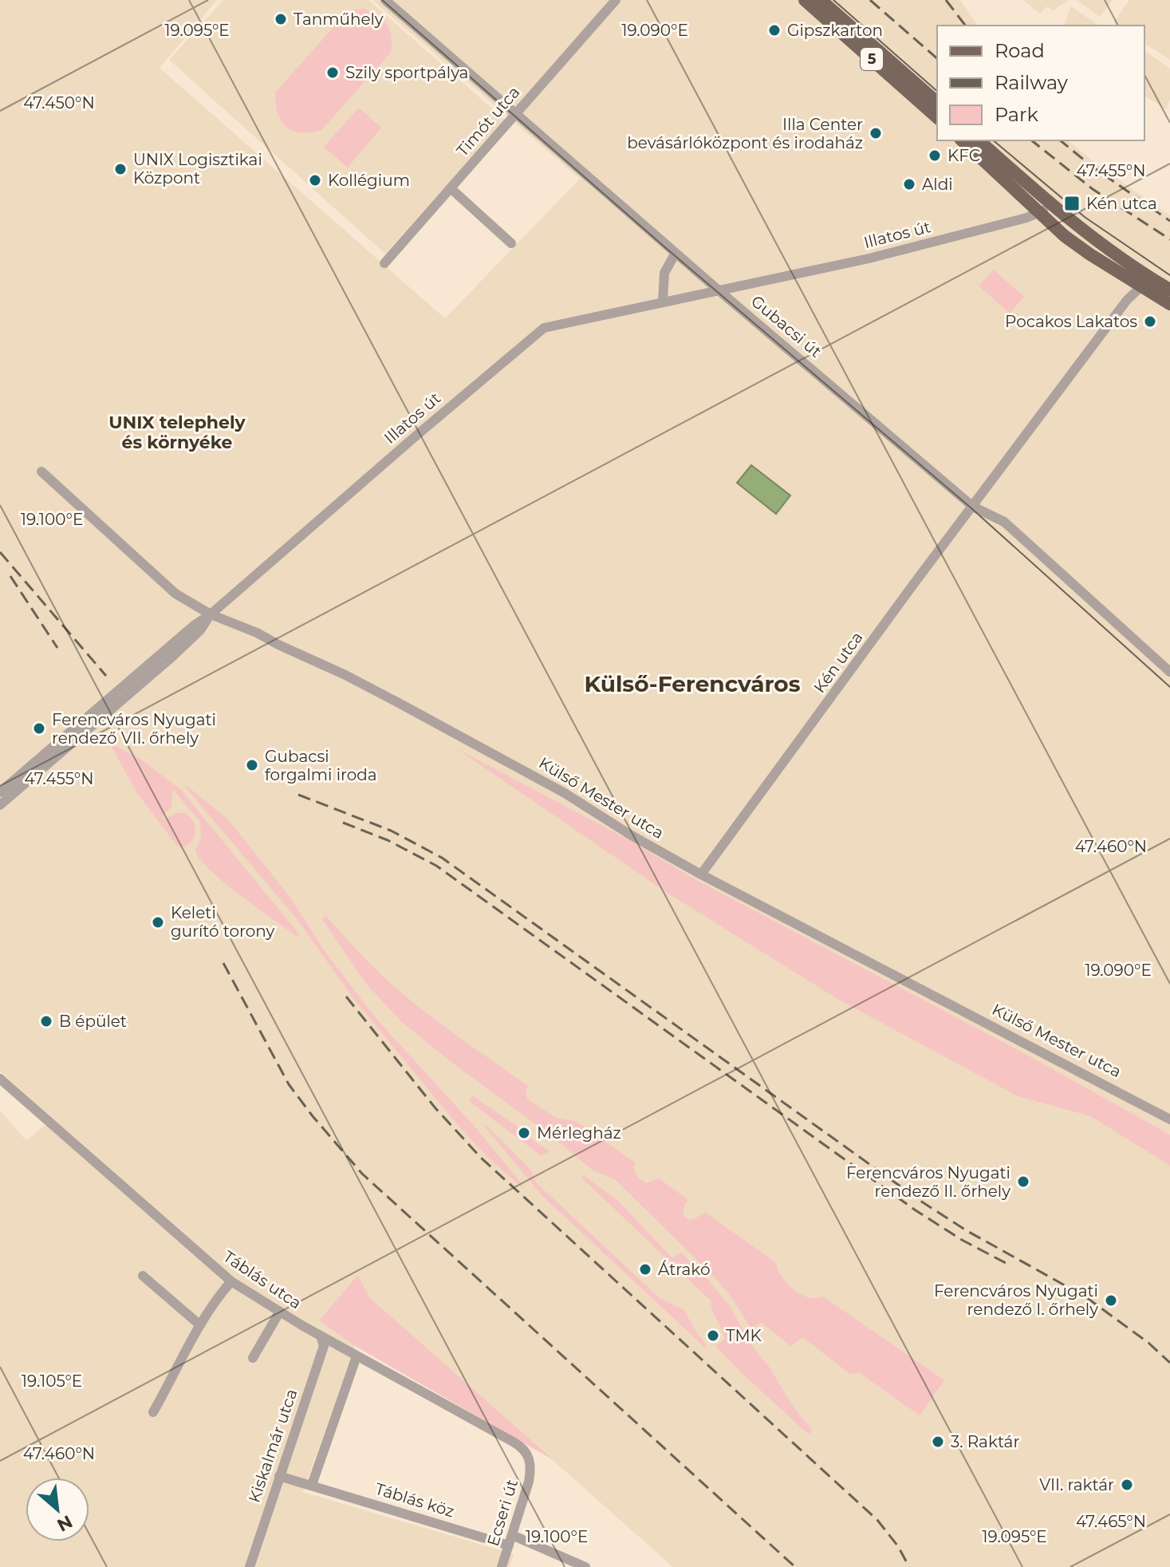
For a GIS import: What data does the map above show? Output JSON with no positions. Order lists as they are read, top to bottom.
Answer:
{
  "streets": {
    "main road": ["5"],
    "street": [
      "Timót utca",
      "Illatos út",
      "Gubacsi út",
      "Kén utca",
      "Külső Mester utca",
      "Táblás utca",
      "Kiskalmár utca",
      "Táblás köz",
      "Ecseri út"
    ]
  },
  "crossings": [
    ["Timót utca", "Gubacsi út"],
    ["Illatos út", "Gubacsi út"],
    ["Illatos út", "Külső Mester utca"],
    ["Gubacsi út", "Kén utca"],
    ["Kén utca", "Külső Mester utca"],
    ["Táblás utca", "Kiskalmár utca"],
    ["Táblás utca", "Ecseri út"],
    ["Kiskalmár utca", "Táblás köz"],
    ["Táblás köz", "Ecseri út"]
  ],
  "districts": ["UNIX telephely és környéke", "Külső-Ferencváros"],
  "places": {
    "other": [
      "Tanműhely",
      "Gipszkarton",
      "Szily sportpálya",
      "Illa Center bevásárlóközpont és irodaház",
      "KFC",
      "UNIX Logisztikai Központ",
      "Kollégium",
      "Aldi",
      "Pocakos Lakatos",
      "Ferencváros Nyugati rendező VII. őrhely",
      "Gubacsi forgalmi iroda",
      "Keleti gurító torony",
      "B épület",
      "Mérlegház",
      "Ferencváros Nyugati rendező II. őrhely",
      "Átrakó",
      "Ferencváros Nyugati rendező I. őrhely",
      "TMK",
      "3. Raktár",
      "VII. raktár"
    ],
    "transit": ["Kén utca"]
  },
  "legend": ["Road", "Railway", "Park"],
  "north": "bottom right",
  "coordinates": [
    "19.095°E",
    "19.090°E",
    "47.450°N",
    "47.455°N",
    "19.100°E",
    "47.460°N",
    "19.105°E",
    "47.465°N"
  ]
}
